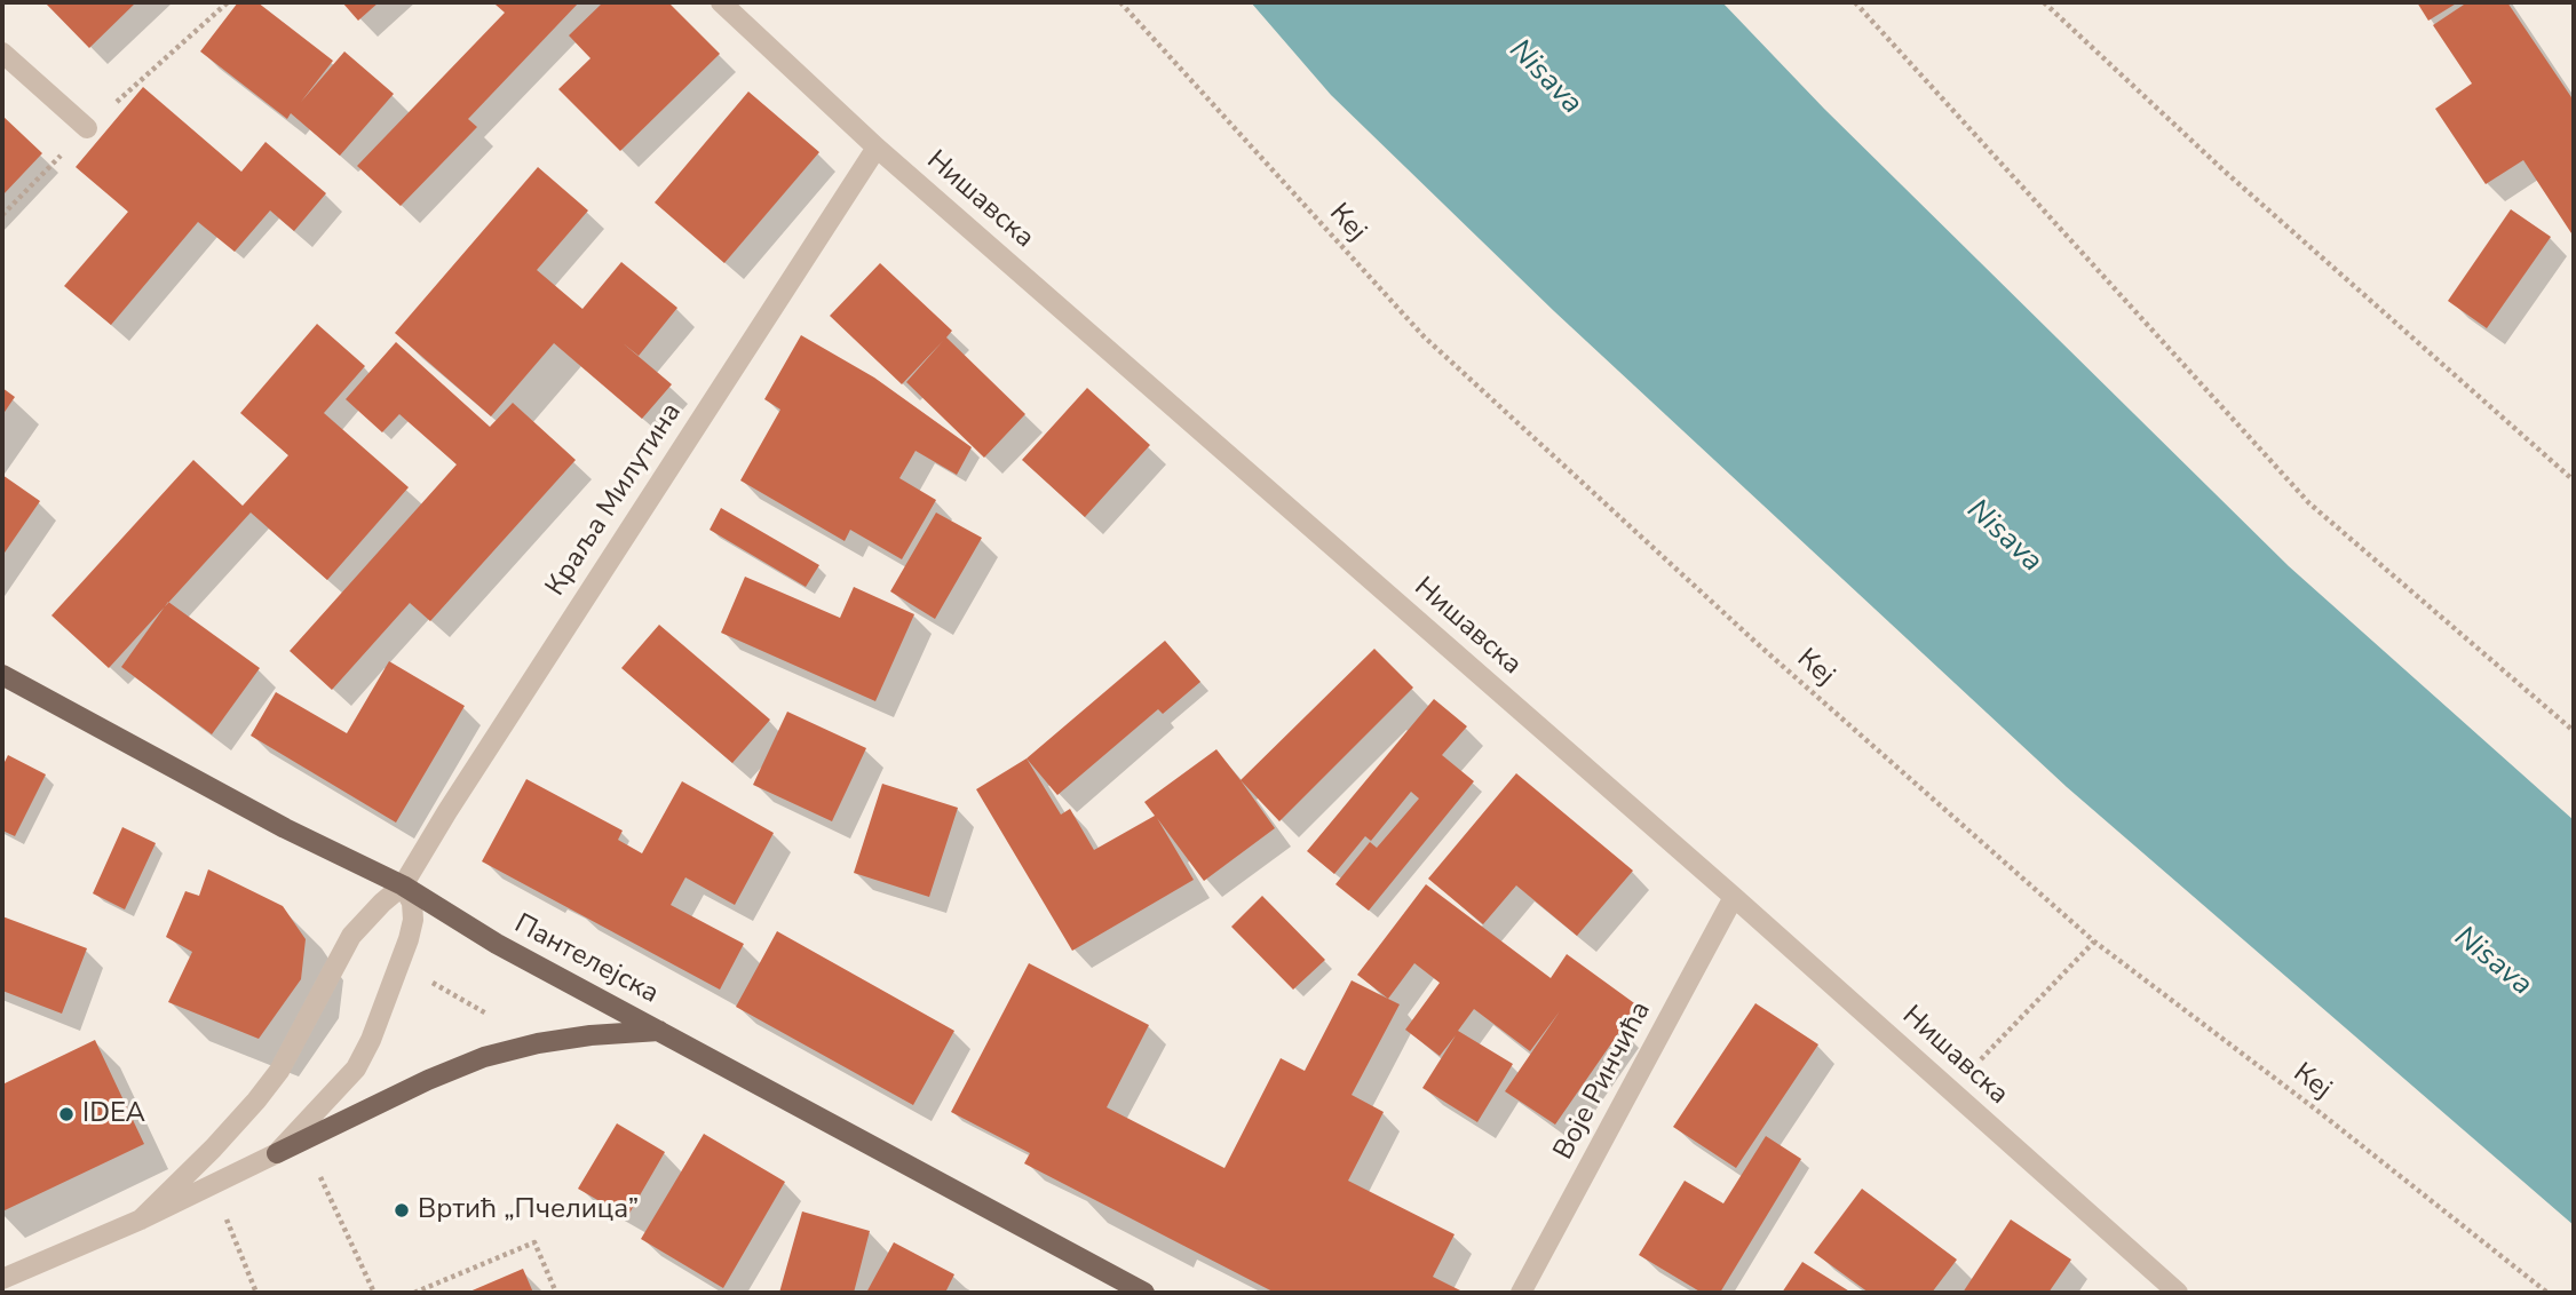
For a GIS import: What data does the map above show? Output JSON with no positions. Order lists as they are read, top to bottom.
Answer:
{
  "streets": {
    "main road": ["Пантелејска"],
    "street": ["Нишавска", "Краља Милутина", "Воје Ринчића"],
    "path": ["Кеј"]
  },
  "crossings": [
    ["Нишавска", "Краља Милутина"],
    ["Нишавска", "Воје Ринчића"],
    ["Краља Милутина", "Пантелејска"]
  ],
  "water": ["Nisava"],
  "places": ["IDEA", "Вртић „Пчелица”"]
}
